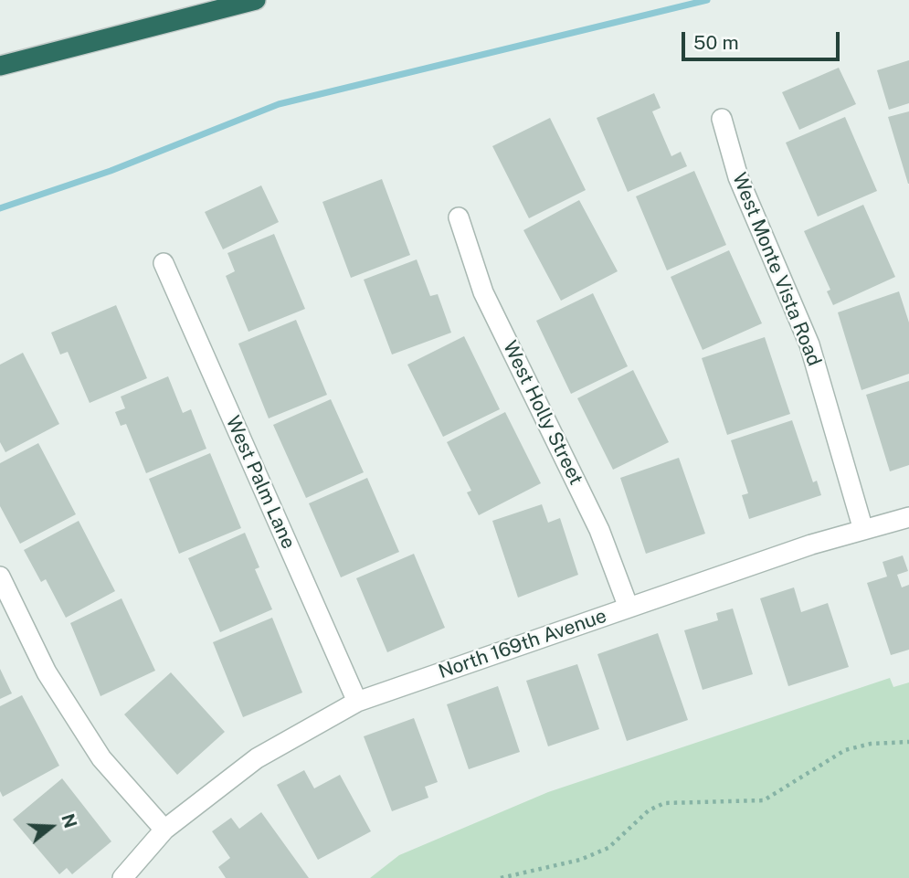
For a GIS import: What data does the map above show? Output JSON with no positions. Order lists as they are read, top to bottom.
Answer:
{
  "streets": {
    "street": [
      "West Monte Vista Road",
      "West Holly Street",
      "West Palm Lane",
      "North 169th Avenue"
    ]
  },
  "crossings": [
    ["West Monte Vista Road", "North 169th Avenue"],
    ["West Holly Street", "North 169th Avenue"],
    ["West Palm Lane", "North 169th Avenue"]
  ],
  "scale_bar": "50 m",
  "north": "right"
}
